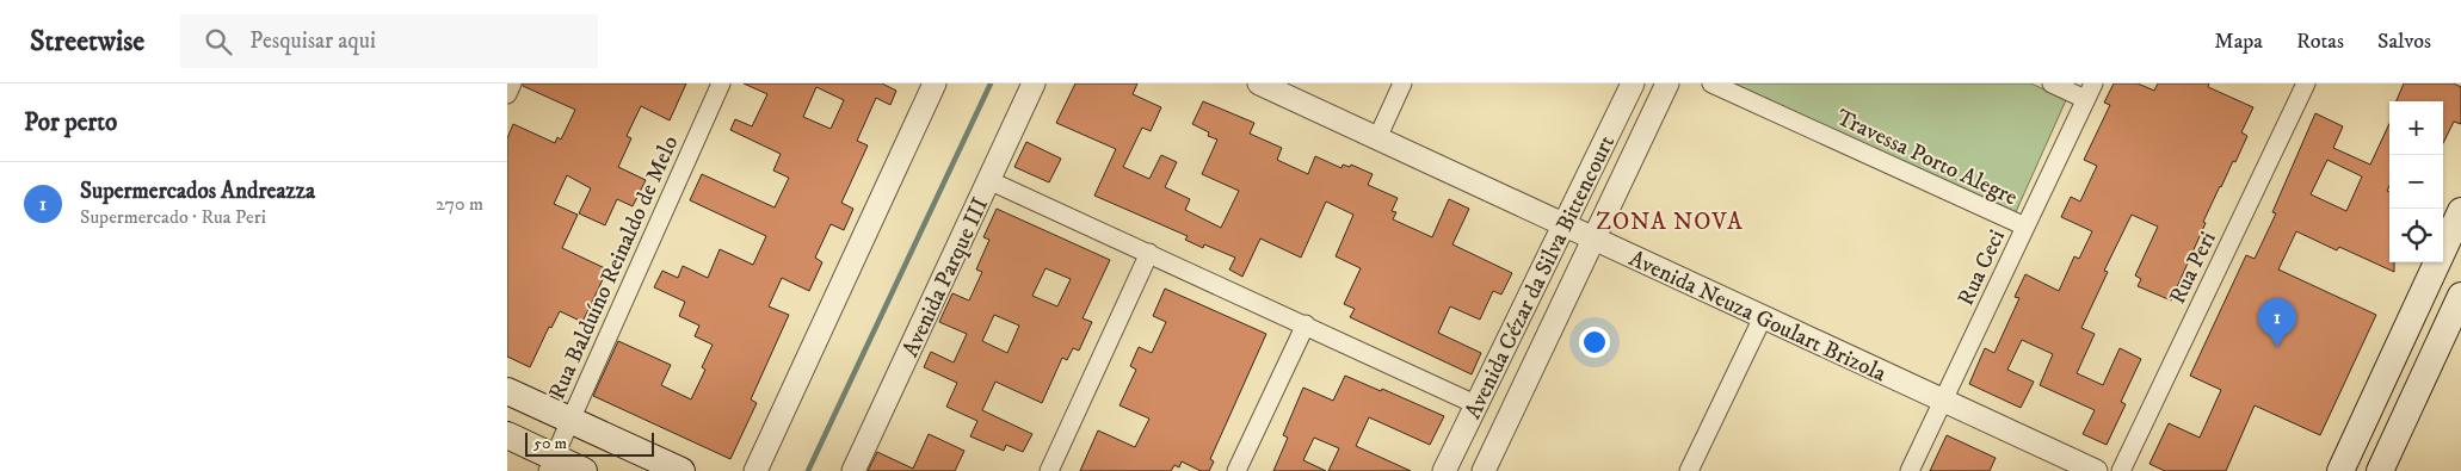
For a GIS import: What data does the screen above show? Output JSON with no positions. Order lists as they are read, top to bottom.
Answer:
{
  "streets": {
    "street": [
      "Travessa Porto Alegre",
      "Rua Balduíno Reinaldo de Melo",
      "Rua Ceci",
      "Rua Peri",
      "Avenida Parque III",
      "Avenida Cézar da Silva Bittencourt",
      "Avenida Neuza Goulart Brizola"
    ]
  },
  "crossings": [
    ["Travessa Porto Alegre", "Rua Ceci"],
    ["Rua Ceci", "Avenida Neuza Goulart Brizola"],
    ["Avenida Cézar da Silva Bittencourt", "Avenida Neuza Goulart Brizola"]
  ],
  "districts": ["ZONA NOVA"],
  "scale_bar": "50 m",
  "page": {
    "header": "Streetwise",
    "search": "Pesquisar aqui",
    "nav": ["Mapa", "Rotas", "Salvos"],
    "heading": "Por perto",
    "map_buttons": ["+", "−"],
    "list": [
      {
        "mark": "1",
        "name": "Supermercados Andreazza",
        "note": "Supermercado · Rua Peri",
        "value": "270 m"
      }
    ],
    "pins": "1",
    "scale": "50 m"
  }
}
